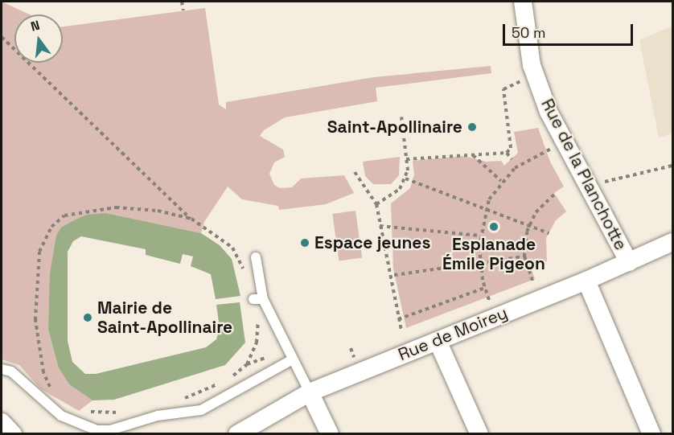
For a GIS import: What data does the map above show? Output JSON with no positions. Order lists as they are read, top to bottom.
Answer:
{
  "streets": {
    "street": ["Rue de la Planchotte", "Rue de Moirey"]
  },
  "crossings": [
    ["Rue de la Planchotte", "Rue de Moirey"]
  ],
  "places": [
    "Saint-Apollinaire",
    "Esplanade Émile Pigeon",
    "Espace jeunes",
    "Mairie de Saint-Apollinaire"
  ],
  "scale_bar": "50 m",
  "north": "top"
}
